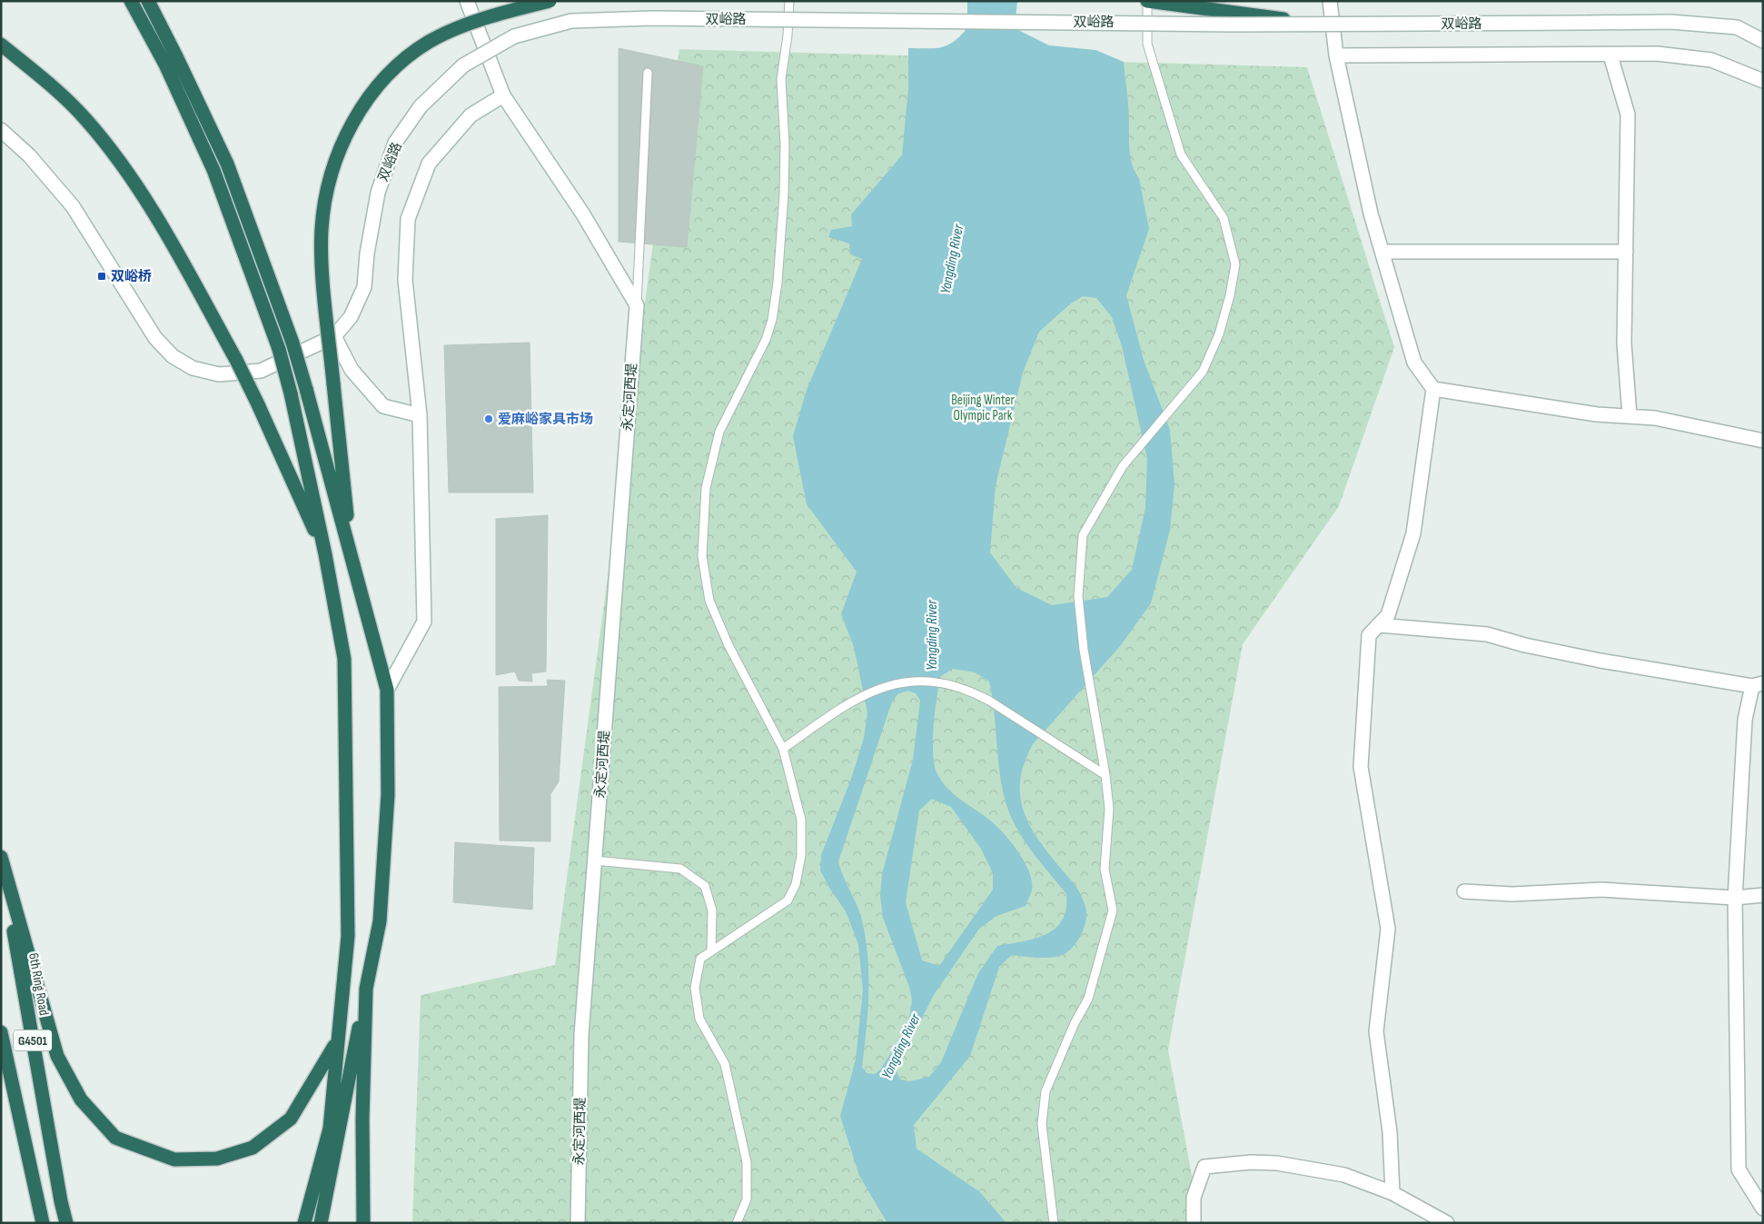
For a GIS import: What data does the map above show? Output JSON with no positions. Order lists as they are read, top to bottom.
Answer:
{
  "streets": {
    "highway": ["6th Ring Road", "G4501"],
    "street": ["双峪路", "永定河西堤"]
  },
  "water": ["Yongding River"],
  "parks": ["Beijing Winter Olympic Park"],
  "places": {
    "transit": ["双峪桥"],
    "other": ["爱麻峪家具市场"]
  }
}
